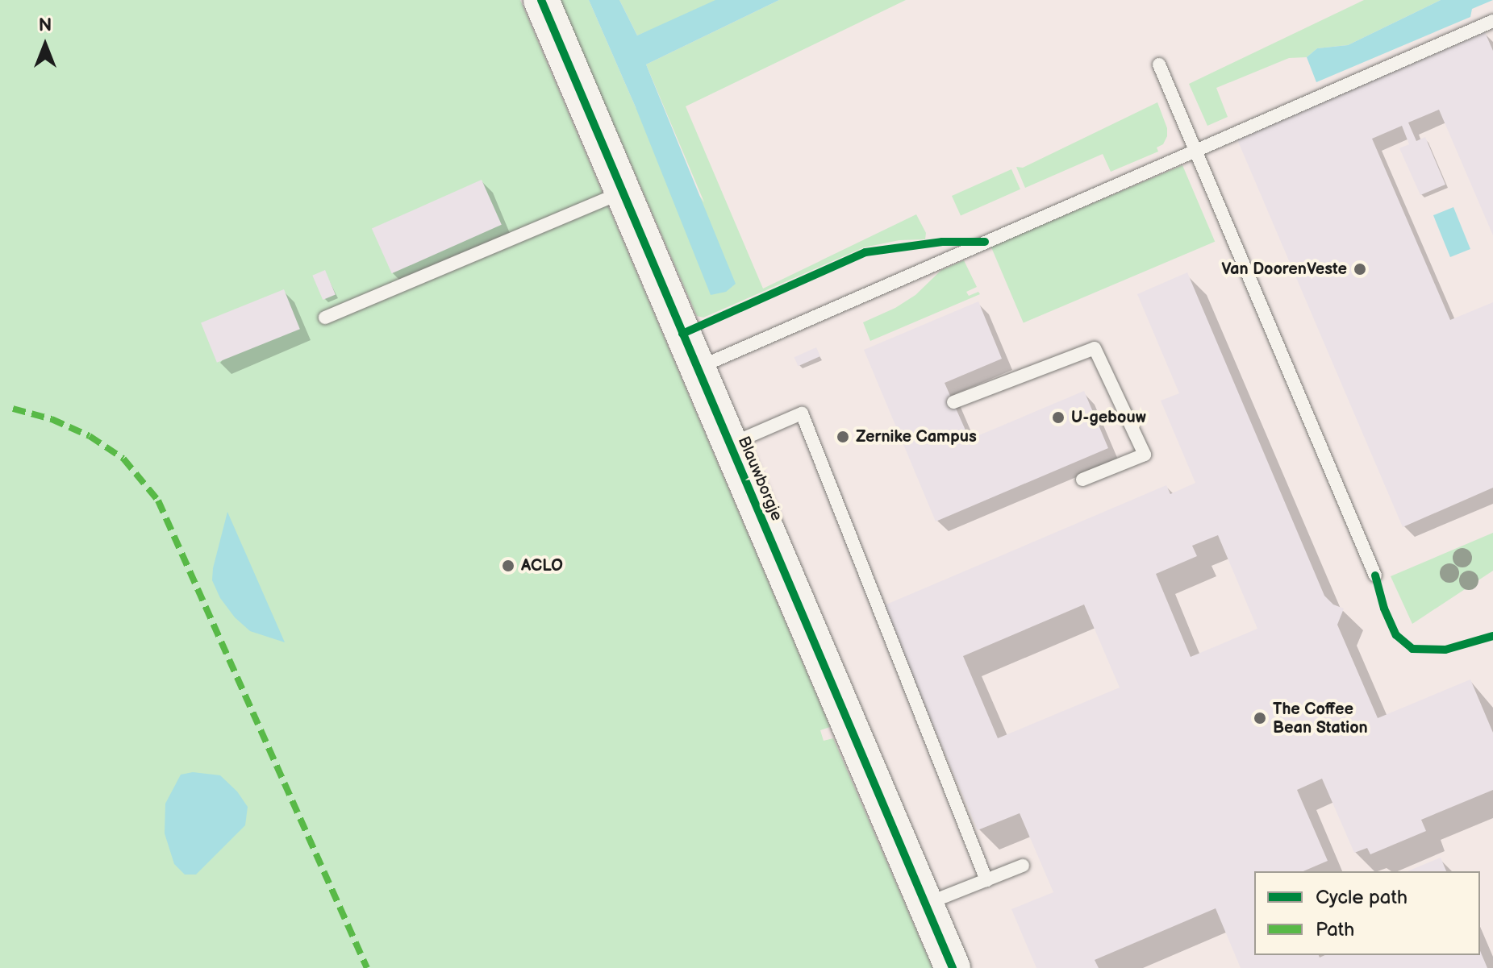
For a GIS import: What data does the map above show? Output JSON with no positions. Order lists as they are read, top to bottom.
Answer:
{
  "streets": {
    "street": ["Blauwborgje"]
  },
  "places": [
    "Van DoorenVeste",
    "U-gebouw",
    "Zernike Campus",
    "ACLO",
    "The Coffee Bean Station"
  ],
  "legend": ["Cycle path", "Path"],
  "north": "top"
}
